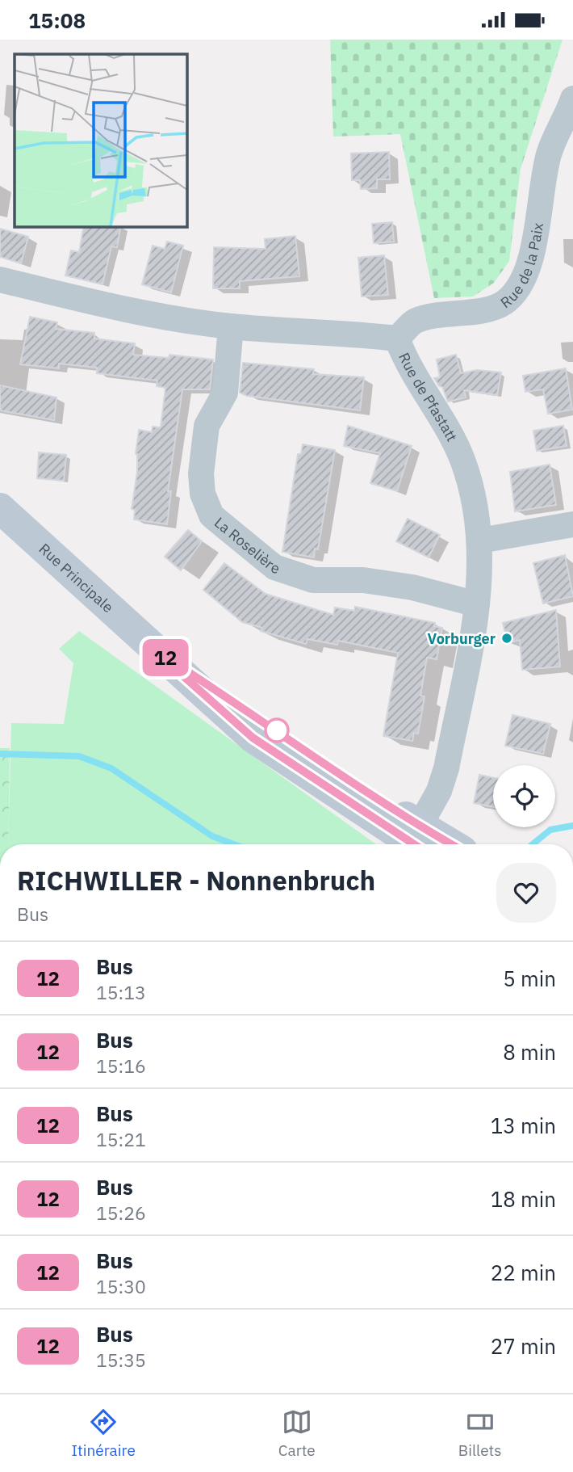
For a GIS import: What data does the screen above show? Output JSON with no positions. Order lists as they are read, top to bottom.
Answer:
{
  "streets": {
    "main road": ["Rue Principale"],
    "street": ["Rue de la Paix", "Rue de Pfastatt", "La Roselière"]
  },
  "crossings": [
    ["Rue de la Paix", "Rue de Pfastatt"],
    ["Rue de Pfastatt", "La Roselière"]
  ],
  "places": ["Vorburger"],
  "lines": ["bus line 12"],
  "page": {
    "status": "15:08",
    "on_map": "12",
    "heading": ["RICHWILLER - Nonnenbruch", "Bus"],
    "list": [
      {
        "mark": "12",
        "name": "Bus",
        "note": "15:13",
        "value": "5 min"
      },
      {
        "mark": "12",
        "name": "Bus",
        "note": "15:16",
        "value": "8 min"
      },
      {
        "mark": "12",
        "name": "Bus",
        "note": "15:21",
        "value": "13 min"
      },
      {
        "mark": "12",
        "name": "Bus",
        "note": "15:26",
        "value": "18 min"
      },
      {
        "mark": "12",
        "name": "Bus",
        "note": "15:30",
        "value": "22 min"
      },
      {
        "mark": "12",
        "name": "Bus",
        "note": "15:35",
        "value": "27 min"
      }
    ],
    "tabs": ["Itinéraire", "Carte", "Billets"]
  }
}
